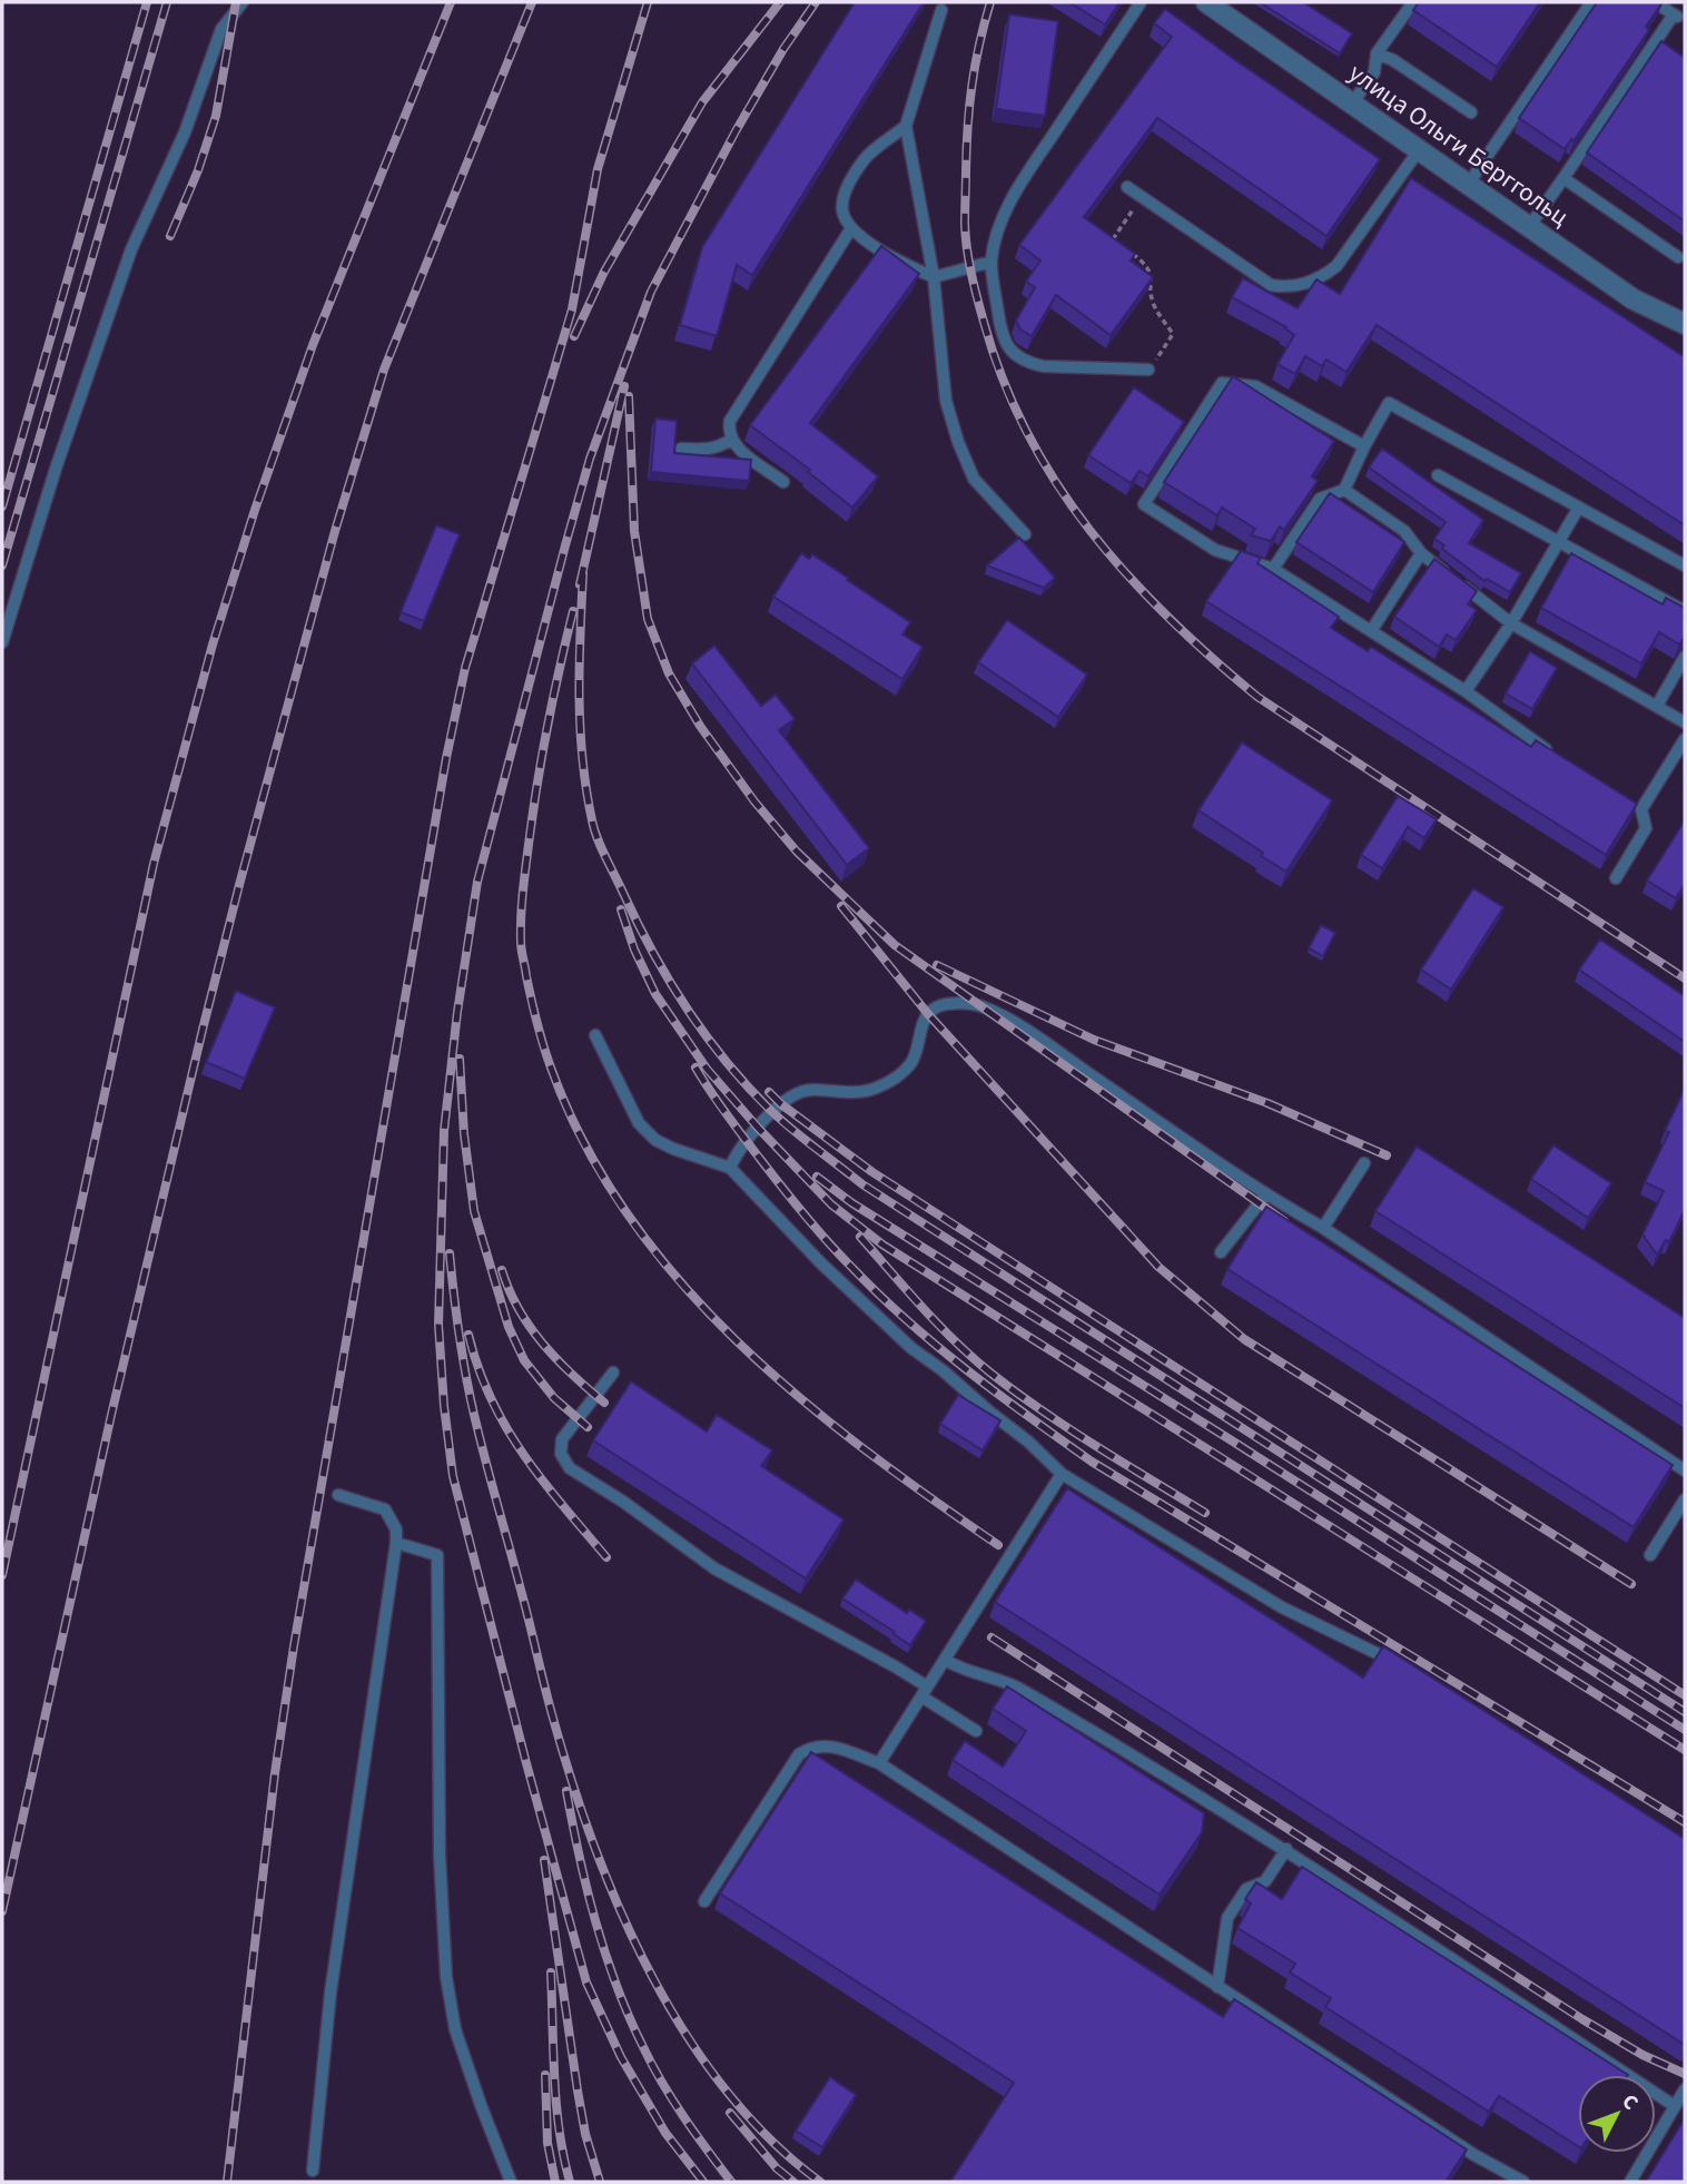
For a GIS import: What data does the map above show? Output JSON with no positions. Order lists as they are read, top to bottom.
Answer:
{
  "streets": {
    "street": ["улица Ольги Берггольц"]
  },
  "north": "top right"
}
